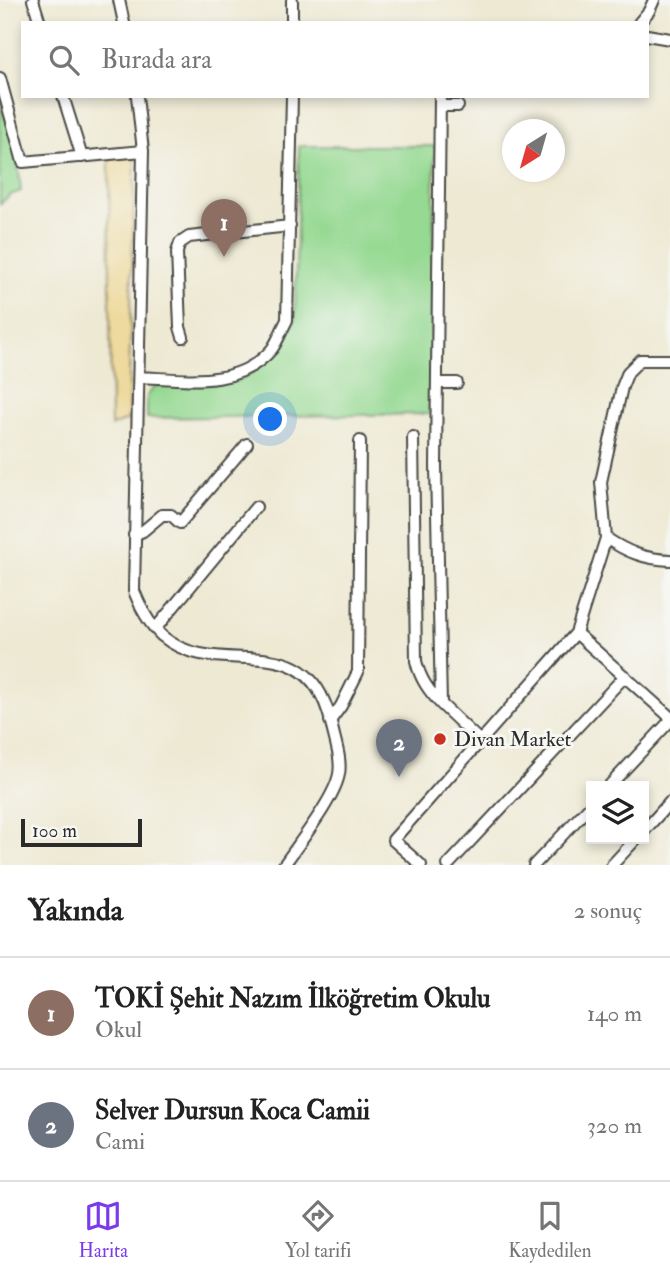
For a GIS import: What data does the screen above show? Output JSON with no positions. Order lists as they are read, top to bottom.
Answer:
{
  "places": ["Divan Market"],
  "scale_bar": "100 m",
  "north": "bottom left",
  "page": {
    "search": "Burada ara",
    "pins": ["1", "2"],
    "scale": "100 m",
    "heading": ["Yakında", "2 sonuç"],
    "list": [
      {
        "mark": "1",
        "name": "TOKİ Şehit Nazım İlköğretim Okulu",
        "note": "Okul",
        "value": "140 m"
      },
      {
        "mark": "2",
        "name": "Selver Dursun Koca Camii",
        "note": "Cami",
        "value": "320 m"
      }
    ],
    "nav": ["Harita", "Yol tarifi", "Kaydedilen"]
  }
}
